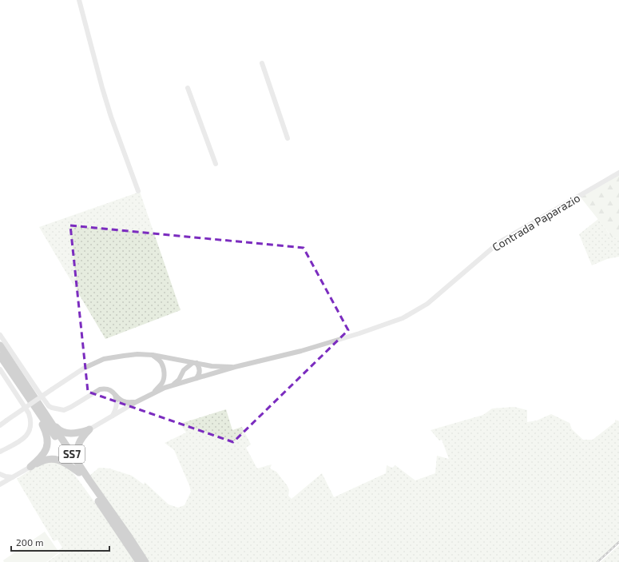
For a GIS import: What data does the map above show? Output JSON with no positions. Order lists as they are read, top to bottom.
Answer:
{
  "streets": {
    "highway": ["SS7"],
    "street": ["Contrada Paparazio"]
  },
  "scale_bar": "200 m"
}
